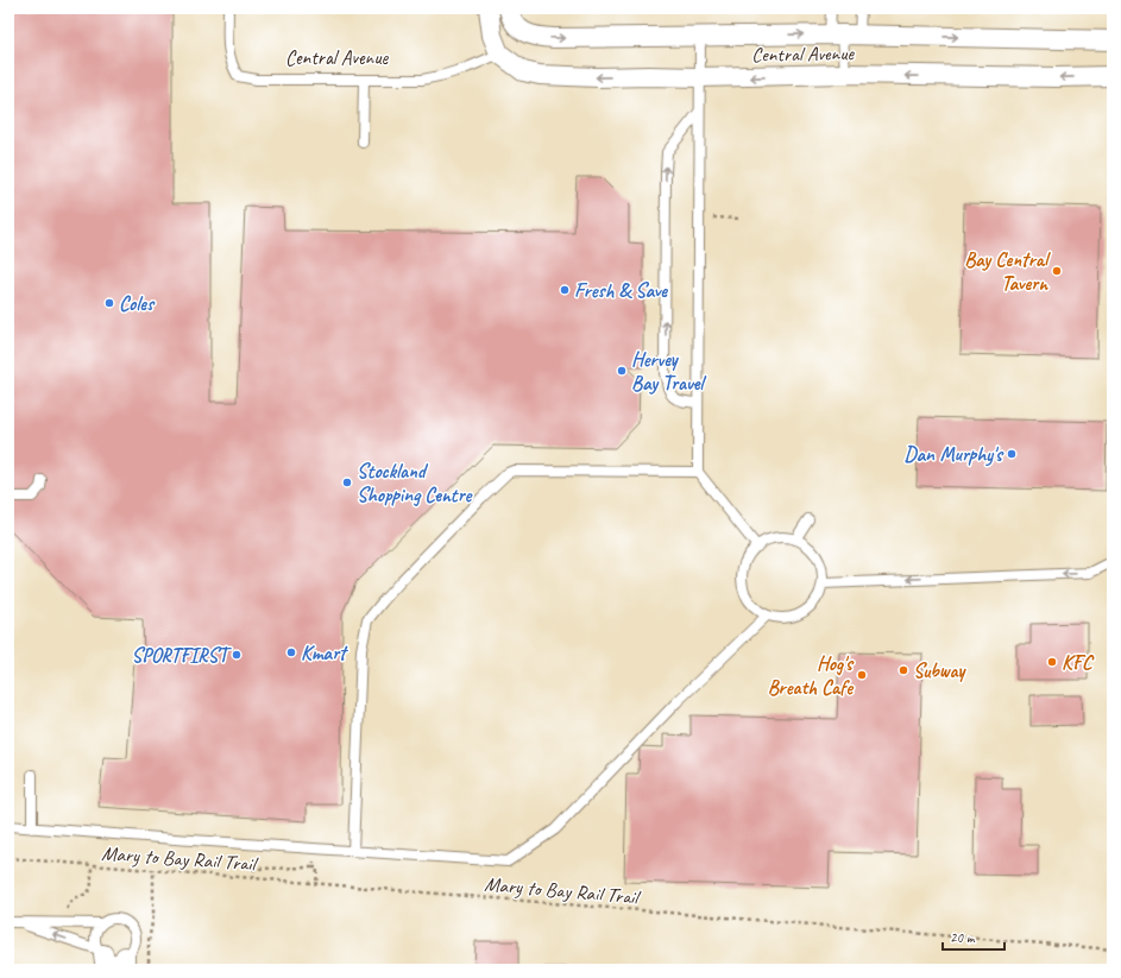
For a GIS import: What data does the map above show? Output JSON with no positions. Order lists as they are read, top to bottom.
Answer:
{
  "streets": {
    "street": ["Central Avenue"],
    "path": ["Mary to Bay Rail Trail"]
  },
  "places": [
    "Bay Central Tavern",
    "Fresh & Save",
    "Coles",
    "Hervey Bay Travel",
    "Dan Murphy's",
    "Stockland Shopping Centre",
    "Kmart",
    "SPORTFIRST",
    "KFC",
    "Subway",
    "Hog's Breath Cafe"
  ],
  "scale_bar": "20 m"
}
